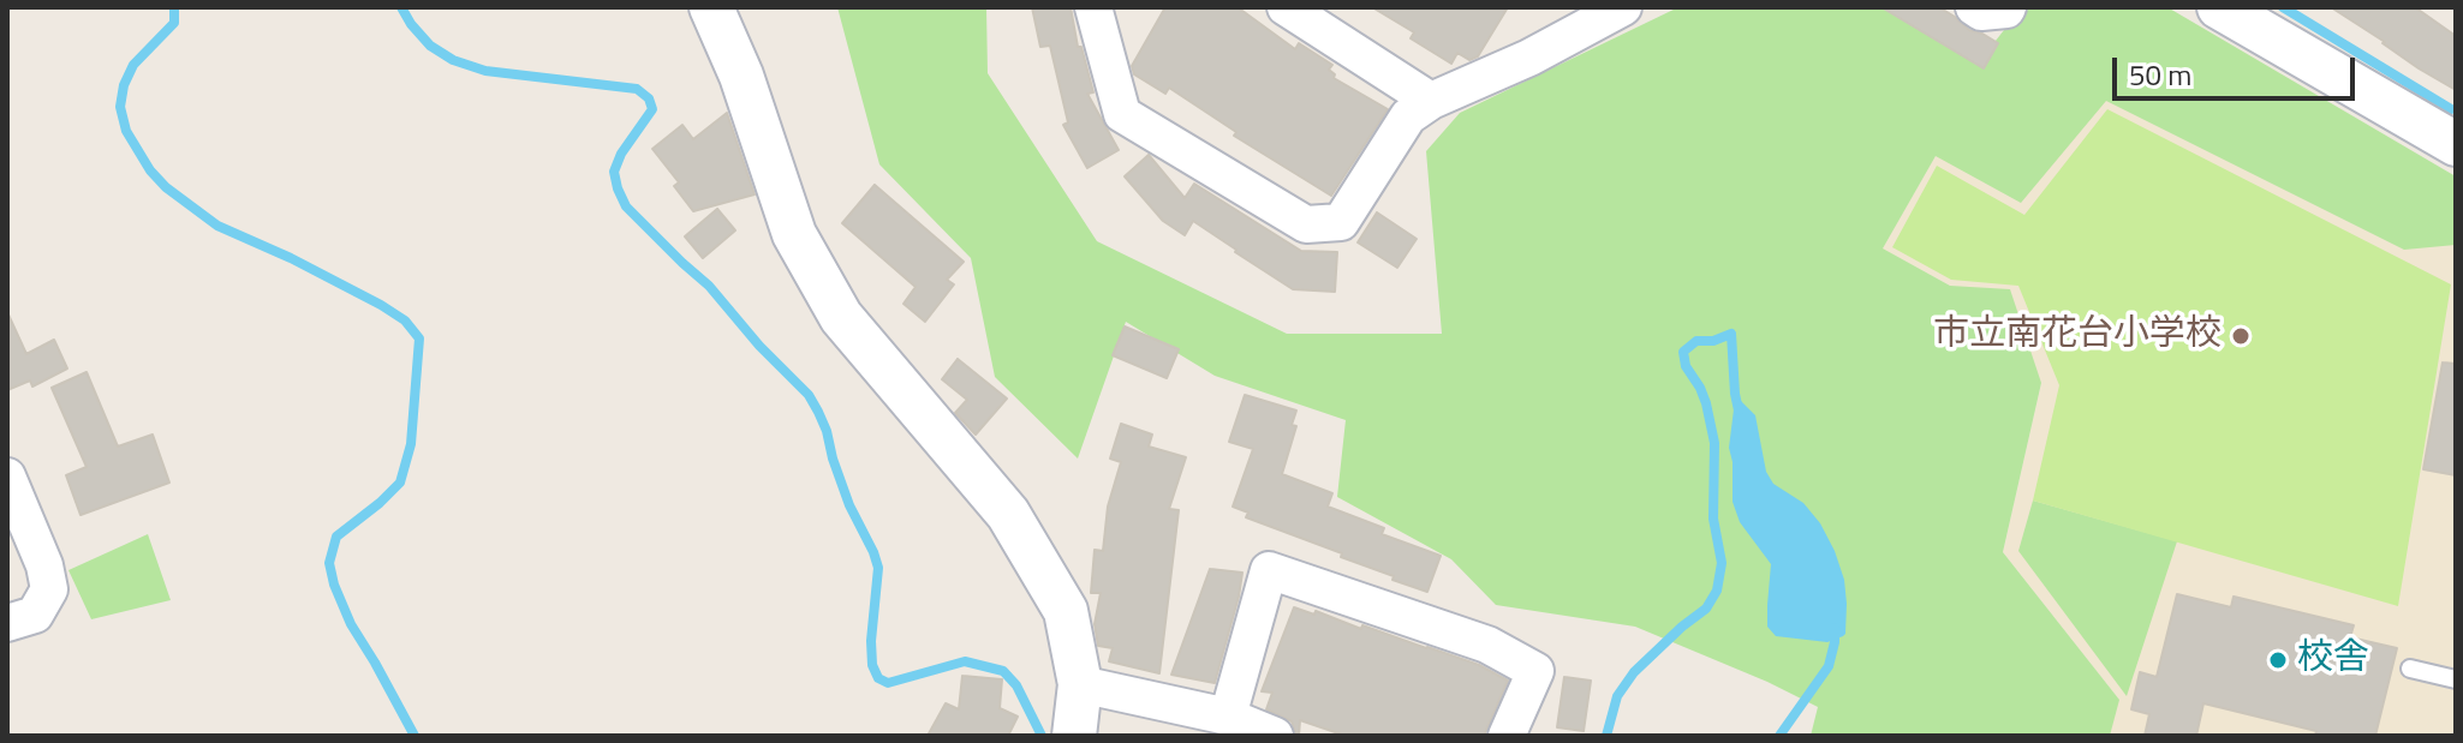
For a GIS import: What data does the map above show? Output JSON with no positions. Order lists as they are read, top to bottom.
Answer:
{
  "places": ["市立南花台小学校", "校舎"],
  "scale_bar": "50 m"
}
